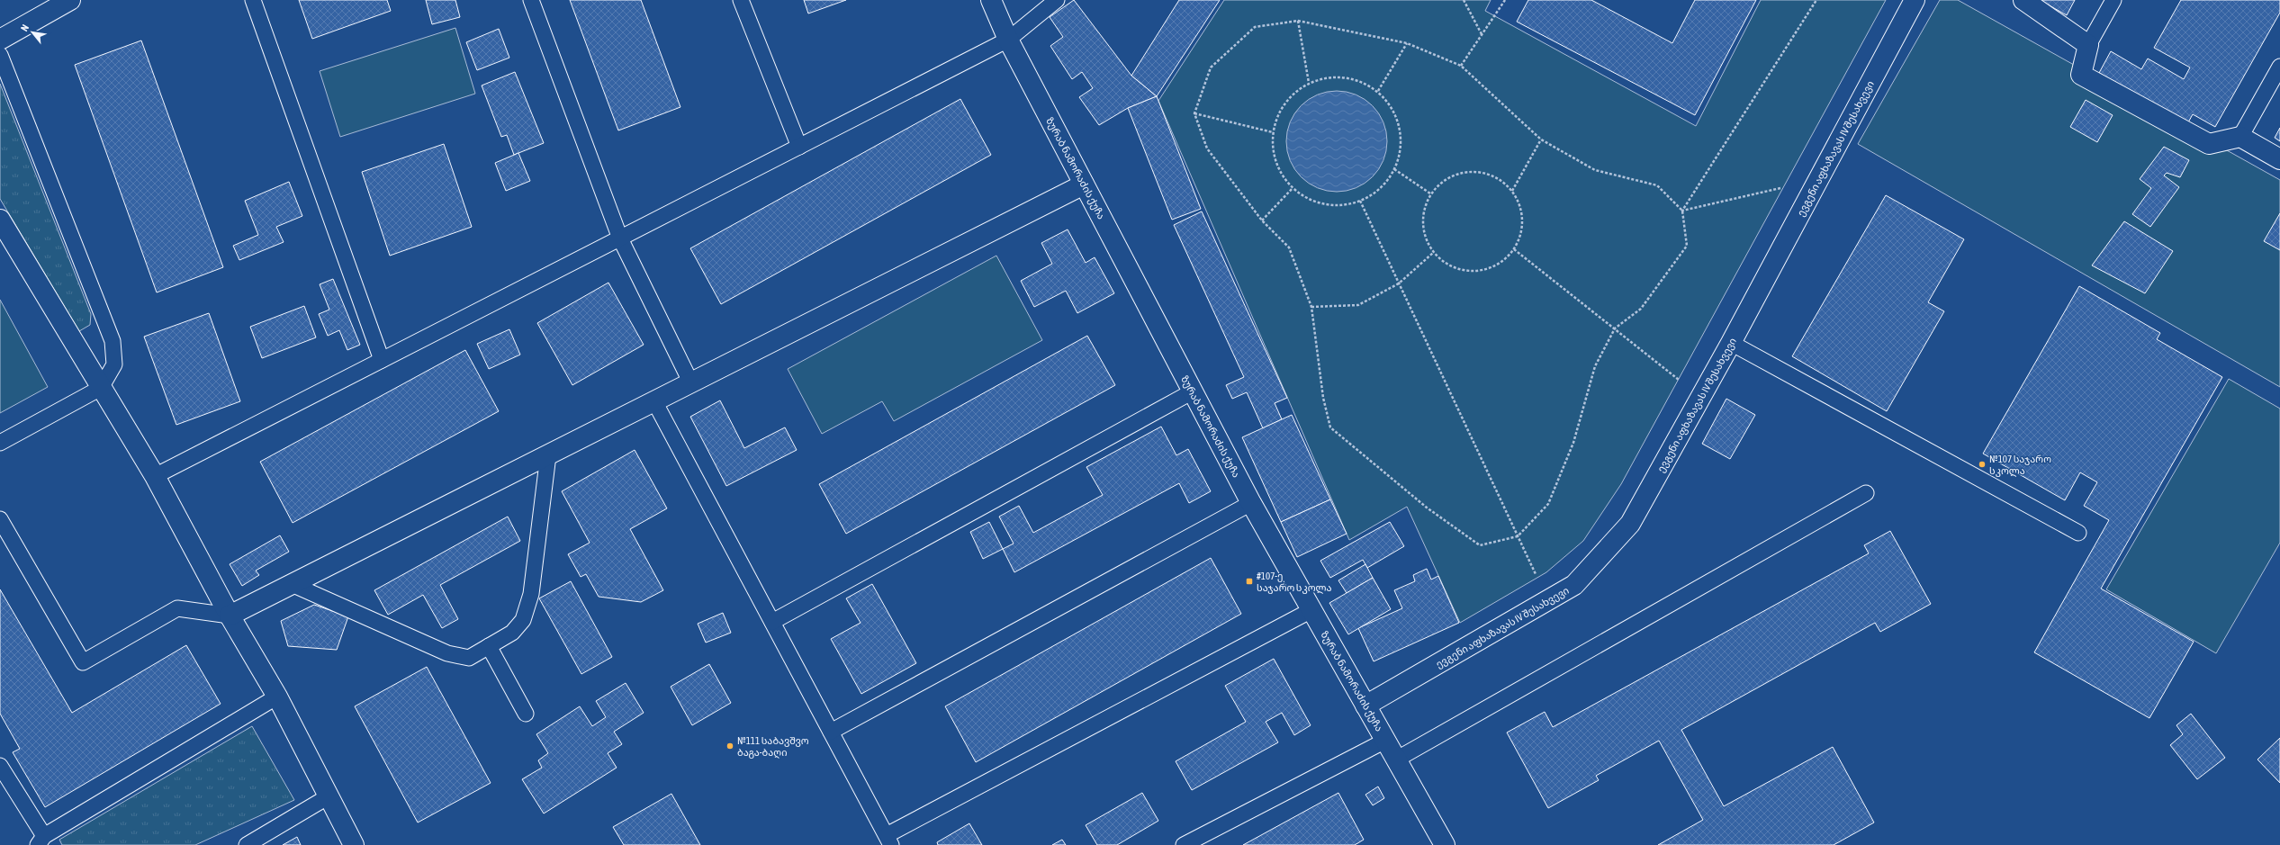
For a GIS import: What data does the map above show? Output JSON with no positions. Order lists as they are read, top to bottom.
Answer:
{
  "streets": {
    "street": ["ევგენი აფხაზავას IV შესახვევი", "ზურაბ ნამორაძის ქუჩა"]
  },
  "crossings": [
    ["ევგენი აფხაზავას IV შესახვევი", "ზურაბ ნამორაძის ქუჩა"]
  ],
  "places": {
    "other": ["№107 საჯარო სკოლა", "№111 საბავშვო ბაგა-ბაღი"],
    "transit": ["#107-ე საჯარო სკოლა"]
  },
  "north": "top left"
}
